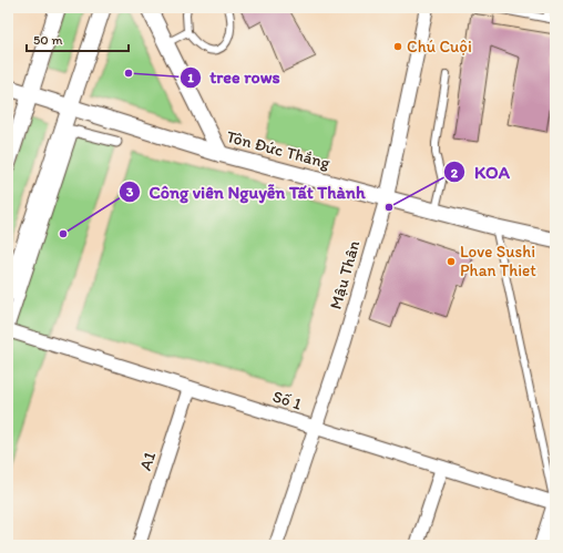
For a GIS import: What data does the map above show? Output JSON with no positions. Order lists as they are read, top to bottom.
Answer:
{
  "streets": {
    "street": [
      "Tôn Đức Thắng",
      "Mậu Thân",
      "Số 1",
      "A1"
    ]
  },
  "crossings": [
    ["Tôn Đức Thắng", "Mậu Thân"],
    ["Mậu Thân", "Số 1"],
    ["Số 1", "A1"]
  ],
  "places": [
    "Chú Cuội",
    "tree rows",
    "KOA",
    "Công viên Nguyễn Tất Thành",
    "Love Sushi Phan Thiet"
  ],
  "scale_bar": "50 m"
}
